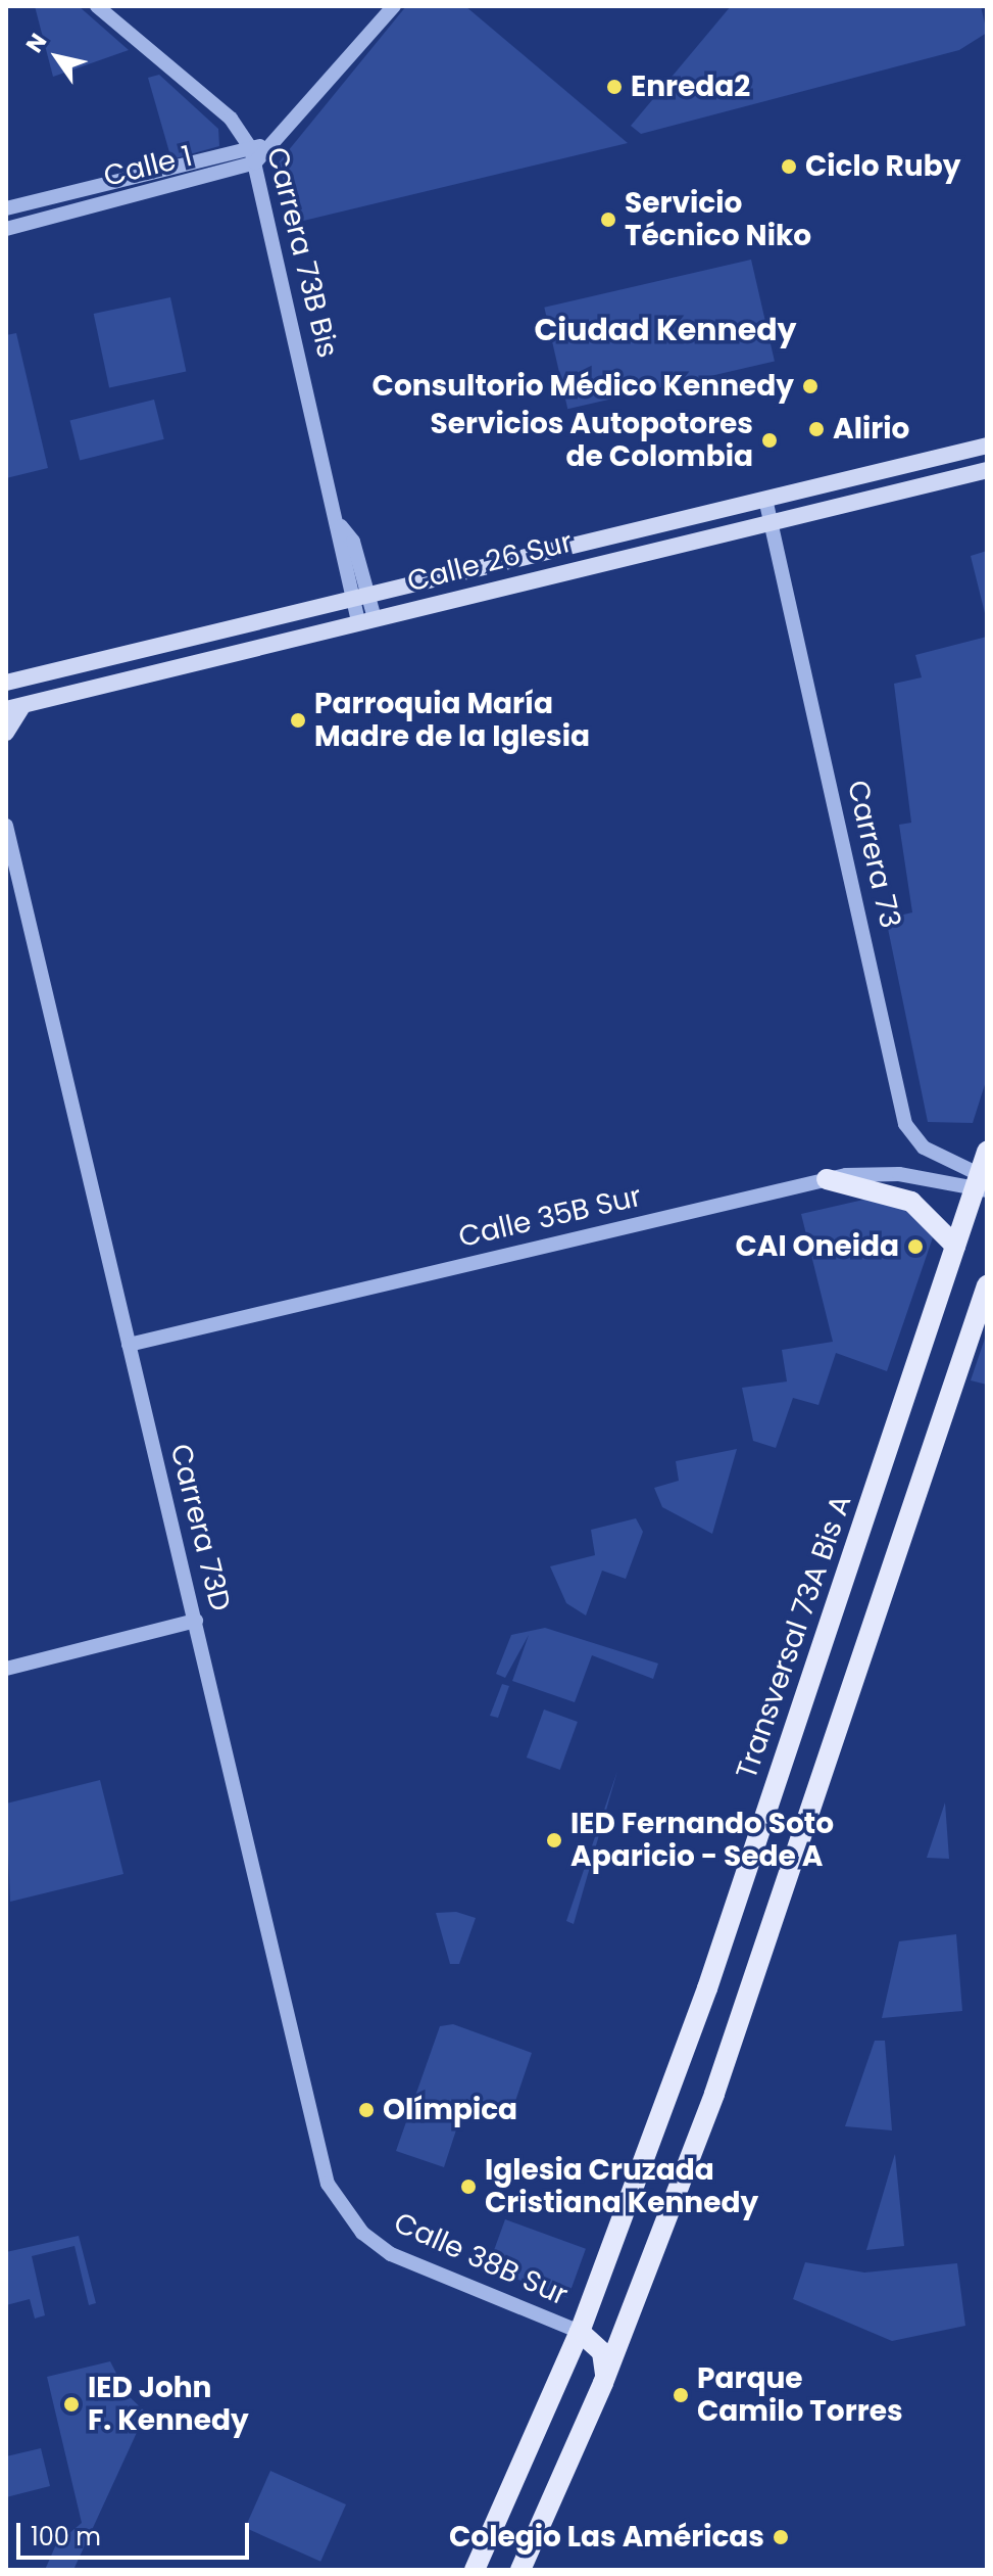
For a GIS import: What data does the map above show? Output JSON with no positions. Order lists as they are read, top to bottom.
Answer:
{
  "streets": {
    "main road": ["Calle 26 Sur", "Transversal 73A Bis A"],
    "street": [
      "Calle 1",
      "Carrera 73B Bis",
      "Carrera 73",
      "Calle 35B Sur",
      "Carrera 73D",
      "Calle 38B Sur"
    ]
  },
  "crossings": [
    ["Calle 1", "Carrera 73B Bis"],
    ["Carrera 73B Bis", "Calle 26 Sur"],
    ["Calle 26 Sur", "Carrera 73"],
    ["Carrera 73", "Calle 35B Sur"],
    ["Carrera 73", "Transversal 73A Bis A"],
    ["Calle 35B Sur", "Carrera 73D"],
    ["Calle 35B Sur", "Transversal 73A Bis A"],
    ["Carrera 73D", "Calle 38B Sur"],
    ["Transversal 73A Bis A", "Calle 38B Sur"]
  ],
  "districts": ["Ciudad Kennedy"],
  "places": [
    "Enreda2",
    "Ciclo Ruby",
    "Servicio Técnico Niko",
    "Consultorio Médico Kennedy",
    "Alirio",
    "Servicios Autopotores de Colombia",
    "Parroquia María Madre de la Iglesia",
    "CAI Oneida",
    "IED Fernando Soto Aparicio - Sede A",
    "Olímpica",
    "Iglesia Cruzada Cristiana Kennedy",
    "Parque Camilo Torres",
    "IED John F. Kennedy",
    "Colegio Las Américas"
  ],
  "scale_bar": "100 m",
  "north": "top left"
}
